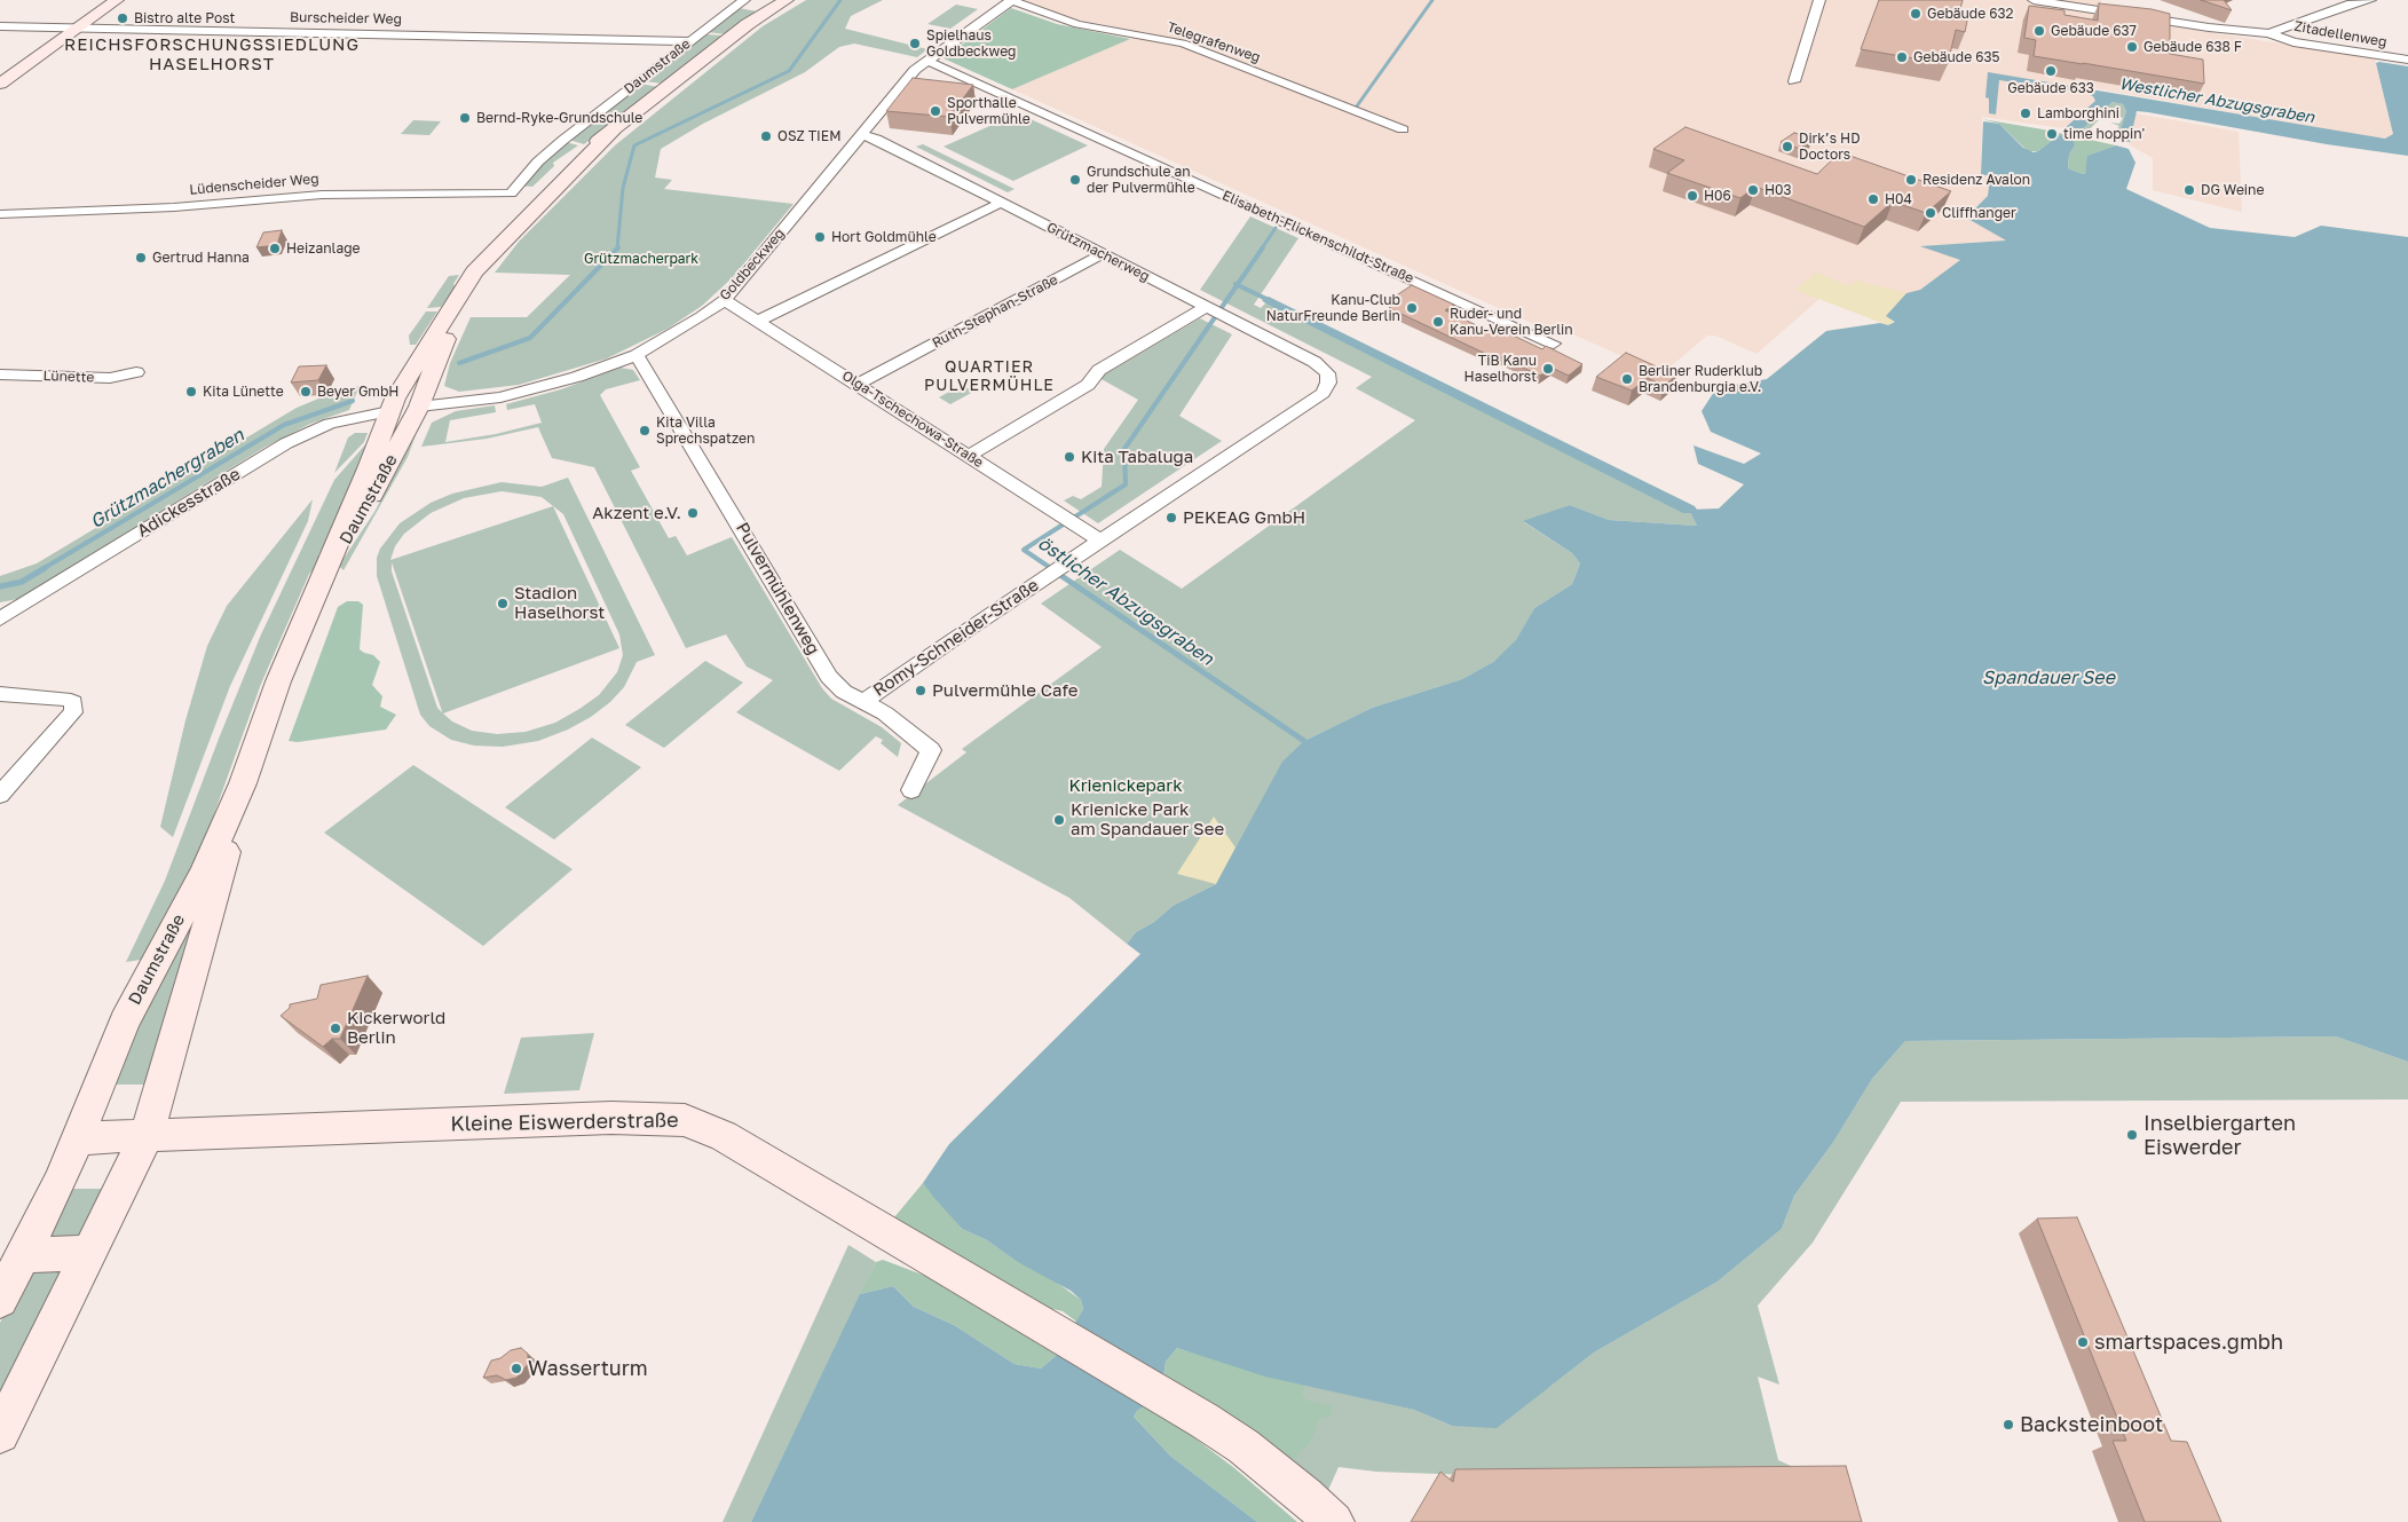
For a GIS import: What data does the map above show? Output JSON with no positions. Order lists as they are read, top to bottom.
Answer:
{
  "streets": {
    "main road": ["Daumstraße", "Kleine Eiswerderstraße"],
    "street": [
      "Burscheider Weg",
      "Zitadellenweg",
      "Telegrafenweg",
      "Lüdenscheider Weg",
      "Elisabeth-Flickenschildt-Straße",
      "Grützmacherweg",
      "Goldbeckweg",
      "Ruth-Stephan-Straße",
      "Lünette",
      "Olga-Tschechowa-Straße",
      "Adickesstraße",
      "Pulvermühlenweg",
      "Romy-Schneider-Straße"
    ]
  },
  "crossings": [
    ["Burscheider Weg", "Daumstraße"],
    ["Telegrafenweg", "Goldbeckweg"],
    ["Daumstraße", "Lüdenscheider Weg"],
    ["Daumstraße", "Goldbeckweg"],
    ["Daumstraße", "Adickesstraße"],
    ["Daumstraße", "Kleine Eiswerderstraße"],
    ["Elisabeth-Flickenschildt-Straße", "Goldbeckweg"],
    ["Grützmacherweg", "Goldbeckweg"],
    ["Grützmacherweg", "Ruth-Stephan-Straße"],
    ["Grützmacherweg", "Romy-Schneider-Straße"],
    ["Goldbeckweg", "Olga-Tschechowa-Straße"],
    ["Goldbeckweg", "Pulvermühlenweg"],
    ["Ruth-Stephan-Straße", "Olga-Tschechowa-Straße"],
    ["Olga-Tschechowa-Straße", "Romy-Schneider-Straße"],
    ["Pulvermühlenweg", "Romy-Schneider-Straße"]
  ],
  "districts": ["REICHSFORSCHUNGSSIEDLUNG HASELHORST", "QUARTIER PULVERMÜHLE"],
  "water": [
    "Westlicher Abzugsgraben",
    "Grützmachergraben",
    "östlicher Abzugsgraben",
    "Spandauer See"
  ],
  "parks": ["Grützmacherpark", "Krienickepark"],
  "places": [
    "Gebäude 632",
    "Bistro alte Post",
    "Gebäude 637",
    "Spielhaus Goldbeckweg",
    "Gebäude 638 F",
    "Gebäude 635",
    "Gebäude 633",
    "Sporthalle Pulvermühle",
    "Lamborghini",
    "Bernd-Ryke-Grundschule",
    "time hoppin'",
    "OSZ TIEM",
    "Dirk’s HD Doctors",
    "Grundschule an der Pulvermühle",
    "Residenz Avalon",
    "H03",
    "DG Weine",
    "H06",
    "H04",
    "Cliffhanger",
    "Hort Goldmühle",
    "Heizanlage",
    "Gertrud Hanna",
    "Kanu-Club NaturFreunde Berlin",
    "Ruder- und Kanu-Verein Berlin",
    "TiB Kanu Haselhorst",
    "Berliner Ruderklub Brandenburgia e.V.",
    "Kita Lünette",
    "Beyer GmbH",
    "Kita Villa Sprechspatzen",
    "Kita Tabaluga",
    "Akzent e.V.",
    "PEKEAG GmbH",
    "Stadion Haselhorst",
    "Pulvermühle Cafe",
    "Krienicke Park am Spandauer See",
    "Kickerworld Berlin",
    "Inselbiergarten Eiswerder",
    "smartspaces.gmbh",
    "Wasserturm",
    "Backsteinboot"
  ]
}
